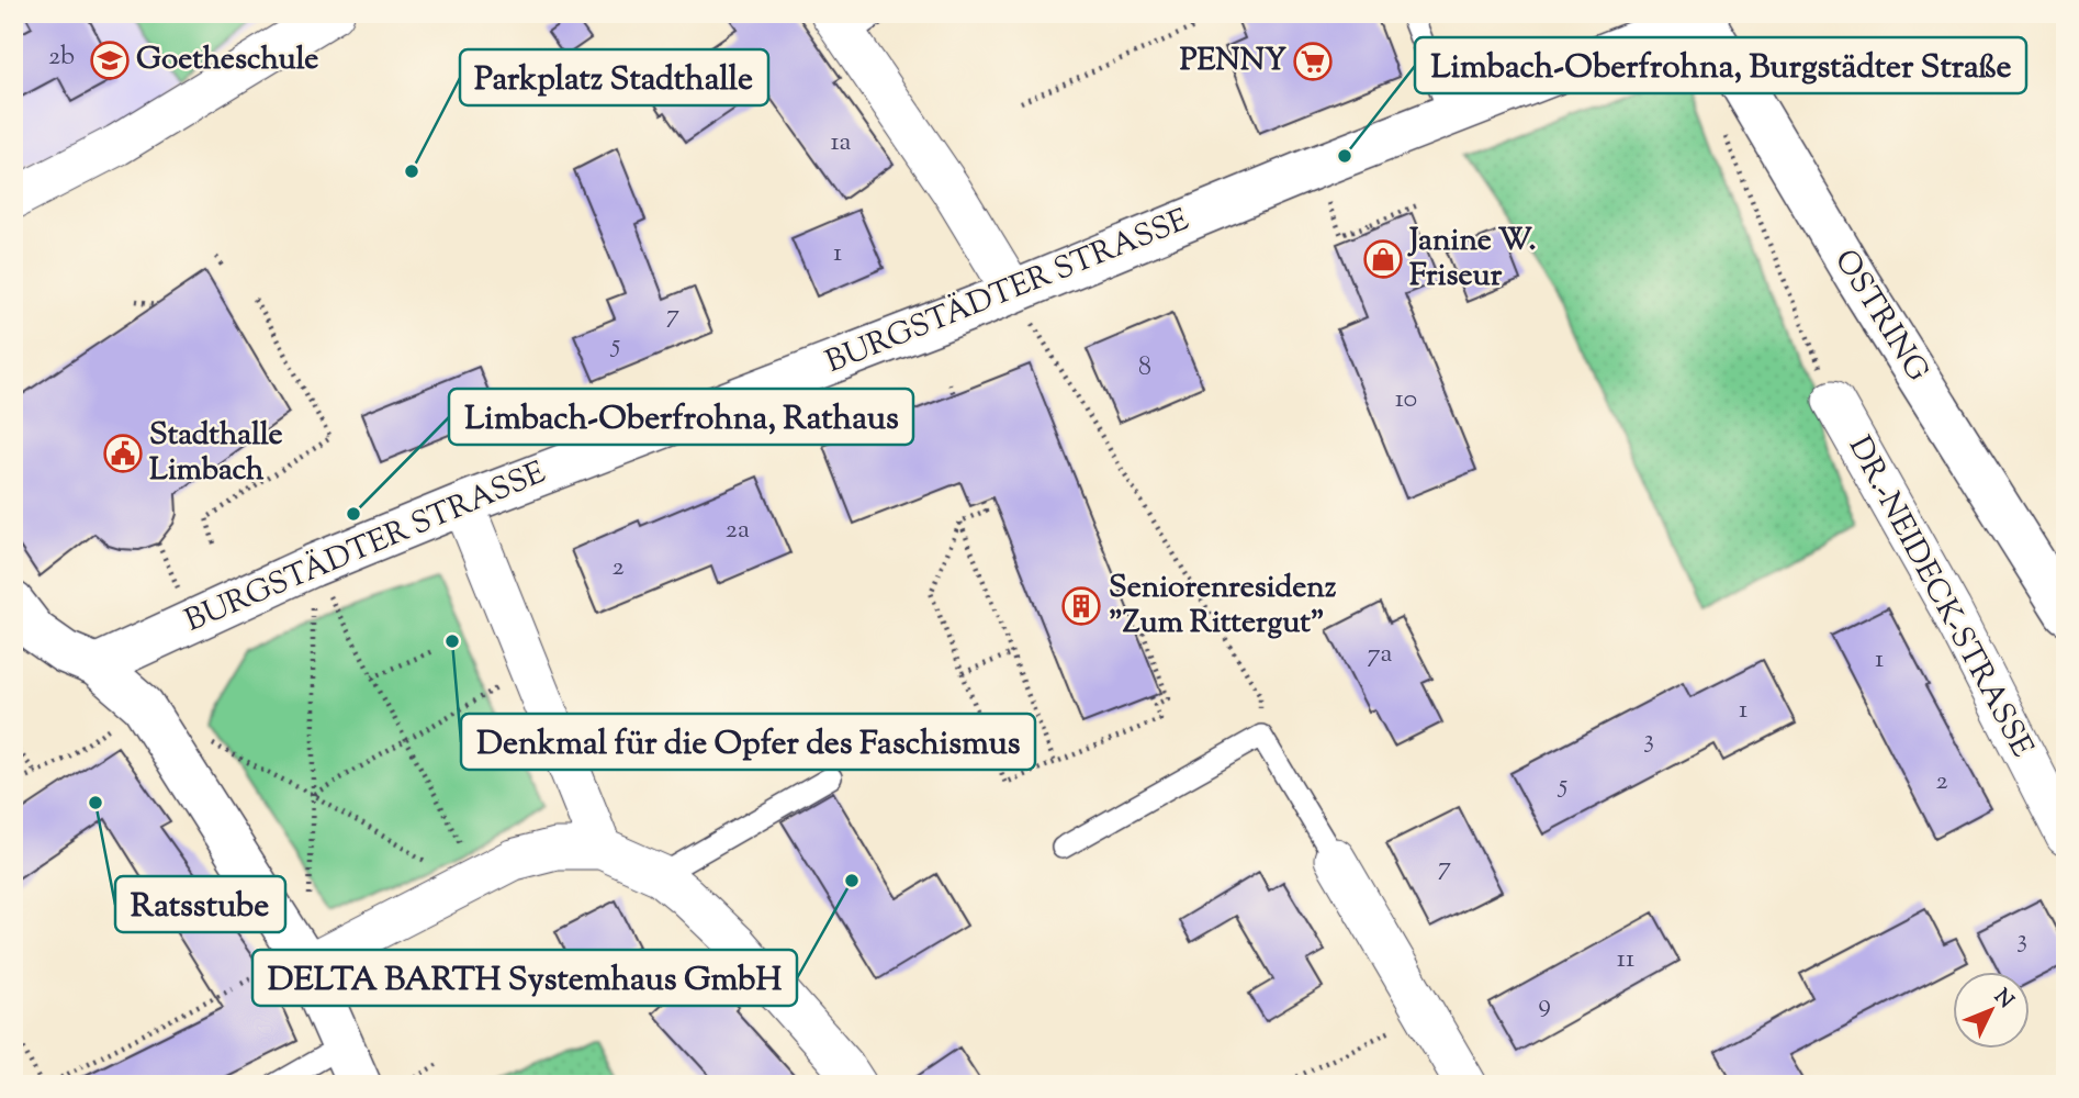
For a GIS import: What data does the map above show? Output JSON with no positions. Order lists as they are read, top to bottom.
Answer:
{
  "streets": {
    "main road": ["BURGSTÄDTER STRASSE", "OSTRING"],
    "street": ["DR.-NEIDECK-STRASSE"]
  },
  "crossings": [
    ["BURGSTÄDTER STRASSE", "OSTRING"]
  ],
  "places": {
    "school or university": ["Goetheschule"],
    "supermarket": ["PENNY"],
    "other": [
      "Limbach-Oberfrohna, Burgstädter Straße",
      "Parkplatz Stadthalle",
      "Limbach-Oberfrohna, Rathaus",
      "Denkmal für die Opfer des Faschismus",
      "Ratsstube",
      "DELTA BARTH Systemhaus GmbH"
    ],
    "shop": ["Janine W. Friseur"],
    "public building": ["Stadthalle Limbach"],
    "building": ["Seniorenresidenz \"Zum Rittergut\""]
  },
  "house_numbers": [
    "2b",
    "1a",
    "1",
    "7",
    "5",
    "8",
    "10",
    "2a",
    "2",
    "7a",
    "1",
    "1",
    "3",
    "2",
    "5",
    "7",
    "3",
    "11",
    "9"
  ],
  "north": "top right"
}
